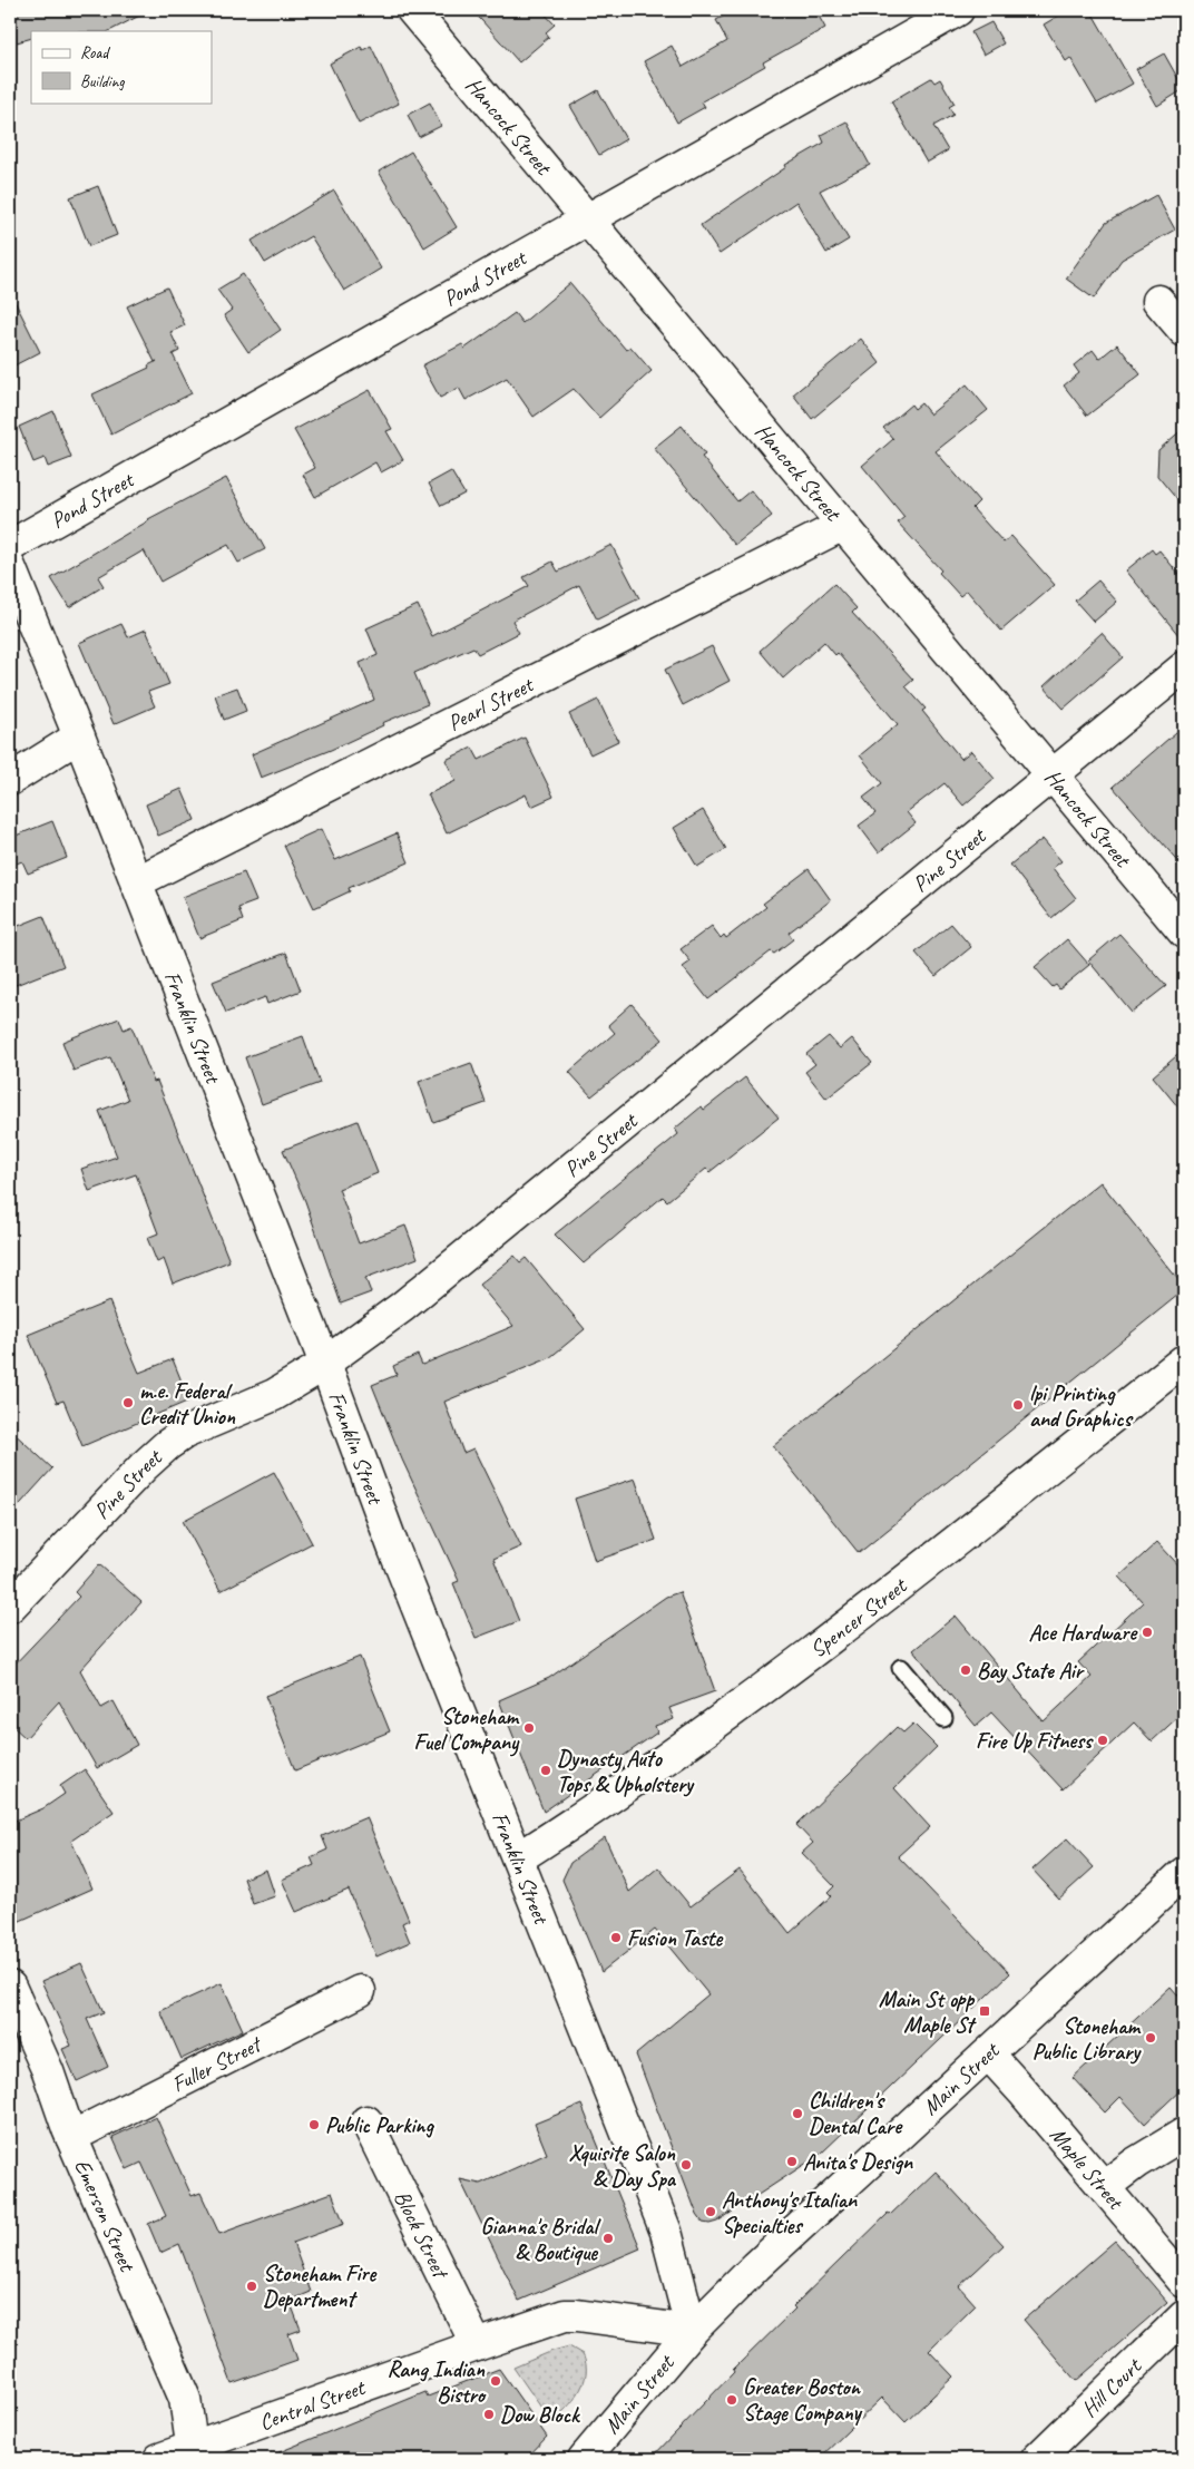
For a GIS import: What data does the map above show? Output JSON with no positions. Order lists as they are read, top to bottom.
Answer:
{
  "streets": {
    "street": [
      "Hancock Street",
      "Pond Street",
      "Pearl Street",
      "Pine Street",
      "Franklin Street",
      "Spencer Street",
      "Fuller Street",
      "Main Street",
      "Maple Street",
      "Emerson Street",
      "Block Street",
      "Hill Court",
      "Central Street"
    ]
  },
  "crossings": [
    ["Hancock Street", "Pond Street"],
    ["Hancock Street", "Pearl Street"],
    ["Hancock Street", "Pine Street"],
    ["Pearl Street", "Franklin Street"],
    ["Pine Street", "Franklin Street"],
    ["Franklin Street", "Spencer Street"],
    ["Franklin Street", "Main Street"],
    ["Franklin Street", "Central Street"],
    ["Fuller Street", "Emerson Street"],
    ["Main Street", "Maple Street"],
    ["Main Street", "Central Street"],
    ["Emerson Street", "Central Street"],
    ["Block Street", "Central Street"]
  ],
  "places": {
    "other": [
      "m.e. Federal Credit Union",
      "lpi Printing and Graphics",
      "Ace Hardware",
      "Bay State Air",
      "Stoneham Fuel Company",
      "Fire Up Fitness",
      "Dynasty Auto Tops & Upholstery",
      "Fusion Taste",
      "Stoneham Public Library",
      "Children's Dental Care",
      "Public Parking",
      "Anita's Design",
      "Xquisite Salon & Day Spa",
      "Anthony's Italian Specialties",
      "Gianna's Bridal & Boutique",
      "Stoneham Fire Department",
      "Rang Indian Bistro",
      "Greater Boston Stage Company",
      "Dow Block"
    ],
    "transit": ["Main St opp Maple St"]
  },
  "legend": ["Road", "Building"]
}
